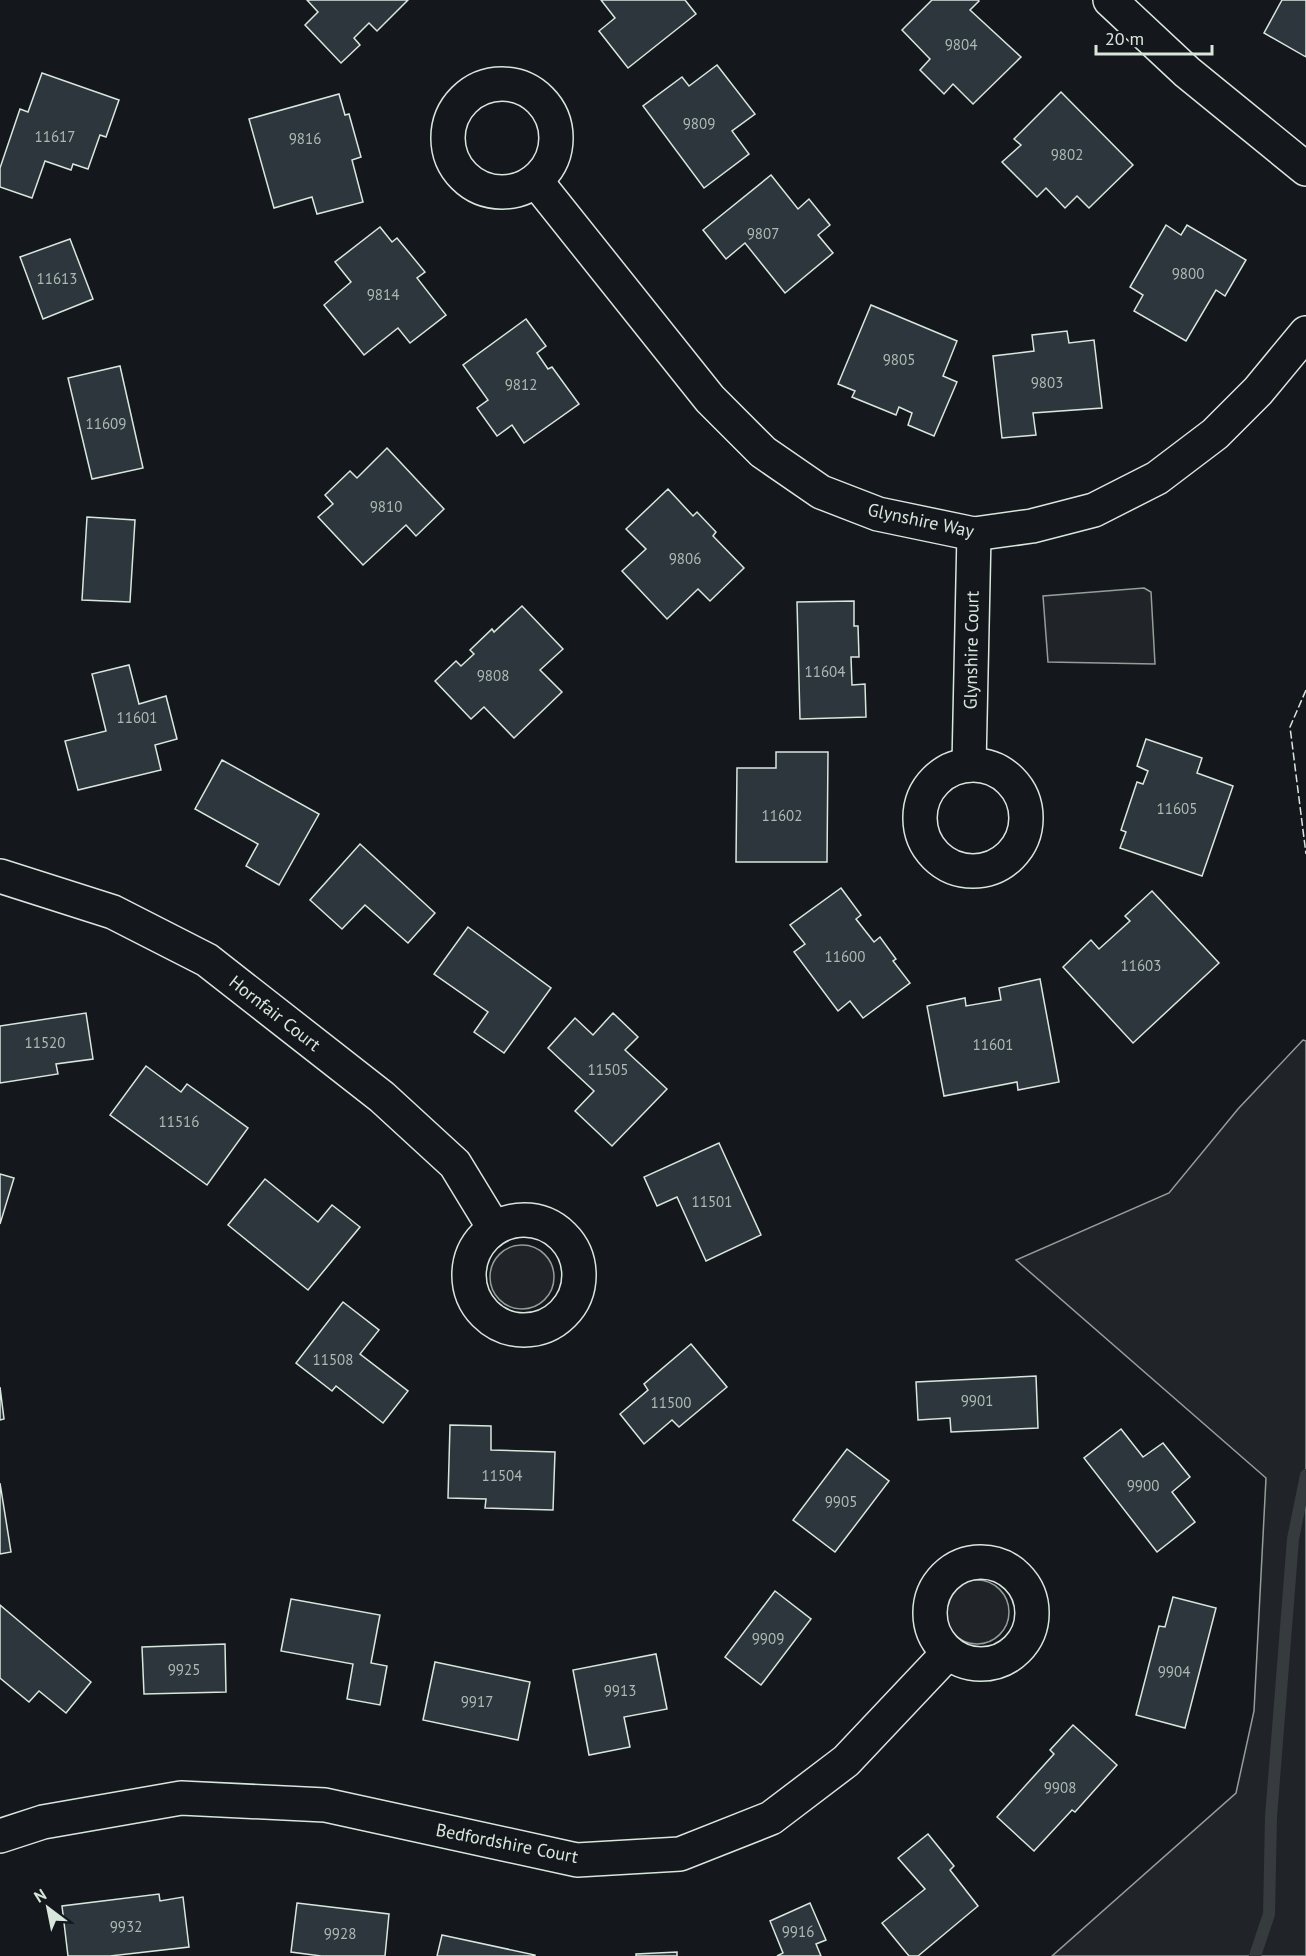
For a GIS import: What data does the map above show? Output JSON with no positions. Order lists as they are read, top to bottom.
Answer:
{
  "streets": {
    "street": [
      "Glynshire Way",
      "Glynshire Court",
      "Hornfair Court",
      "Bedfordshire Court"
    ]
  },
  "crossings": [
    ["Glynshire Way", "Glynshire Court"]
  ],
  "house_numbers": [
    "9804",
    "9809",
    "11617",
    "9816",
    "9802",
    "9807",
    "9800",
    "11613",
    "9814",
    "9805",
    "9803",
    "9812",
    "11609",
    "9810",
    "9806",
    "11604",
    "9808",
    "11601",
    "11605",
    "11602",
    "11600",
    "11603",
    "11520",
    "11601",
    "11505",
    "11516",
    "11501",
    "11508",
    "9901",
    "11500",
    "11504",
    "9900",
    "9905",
    "9909",
    "9925",
    "9904",
    "9913",
    "9917",
    "9908",
    "9932",
    "9916",
    "9928"
  ],
  "scale_bar": "20 m",
  "north": "top left"
}
